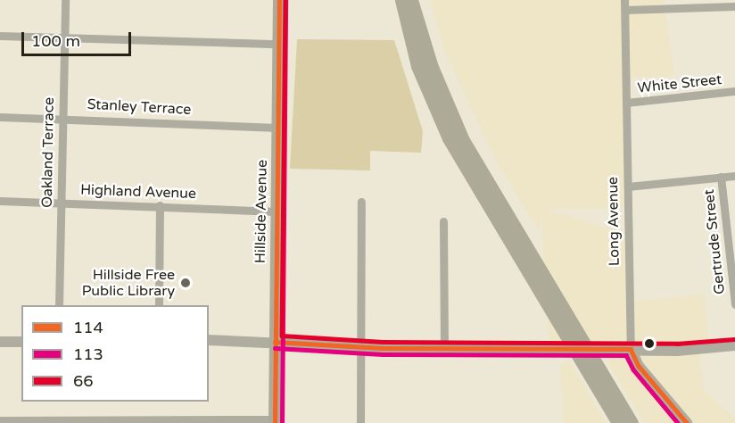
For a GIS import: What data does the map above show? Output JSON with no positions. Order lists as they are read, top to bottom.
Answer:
{
  "streets": {
    "main road": ["Hillside Avenue"],
    "street": [
      "White Street",
      "Stanley Terrace",
      "Oakland Terrace",
      "Highland Avenue",
      "Long Avenue",
      "Gertrude Street"
    ]
  },
  "crossings": [
    ["White Street", "Long Avenue"],
    ["Stanley Terrace", "Oakland Terrace"],
    ["Stanley Terrace", "Hillside Avenue"],
    ["Oakland Terrace", "Highland Avenue"],
    ["Highland Avenue", "Hillside Avenue"]
  ],
  "places": ["Hillside Free Public Library"],
  "lines": ["transit line 114", "transit line 113", "transit line 66"],
  "legend": ["114", "113", "66"],
  "scale_bar": "100 m"
}
